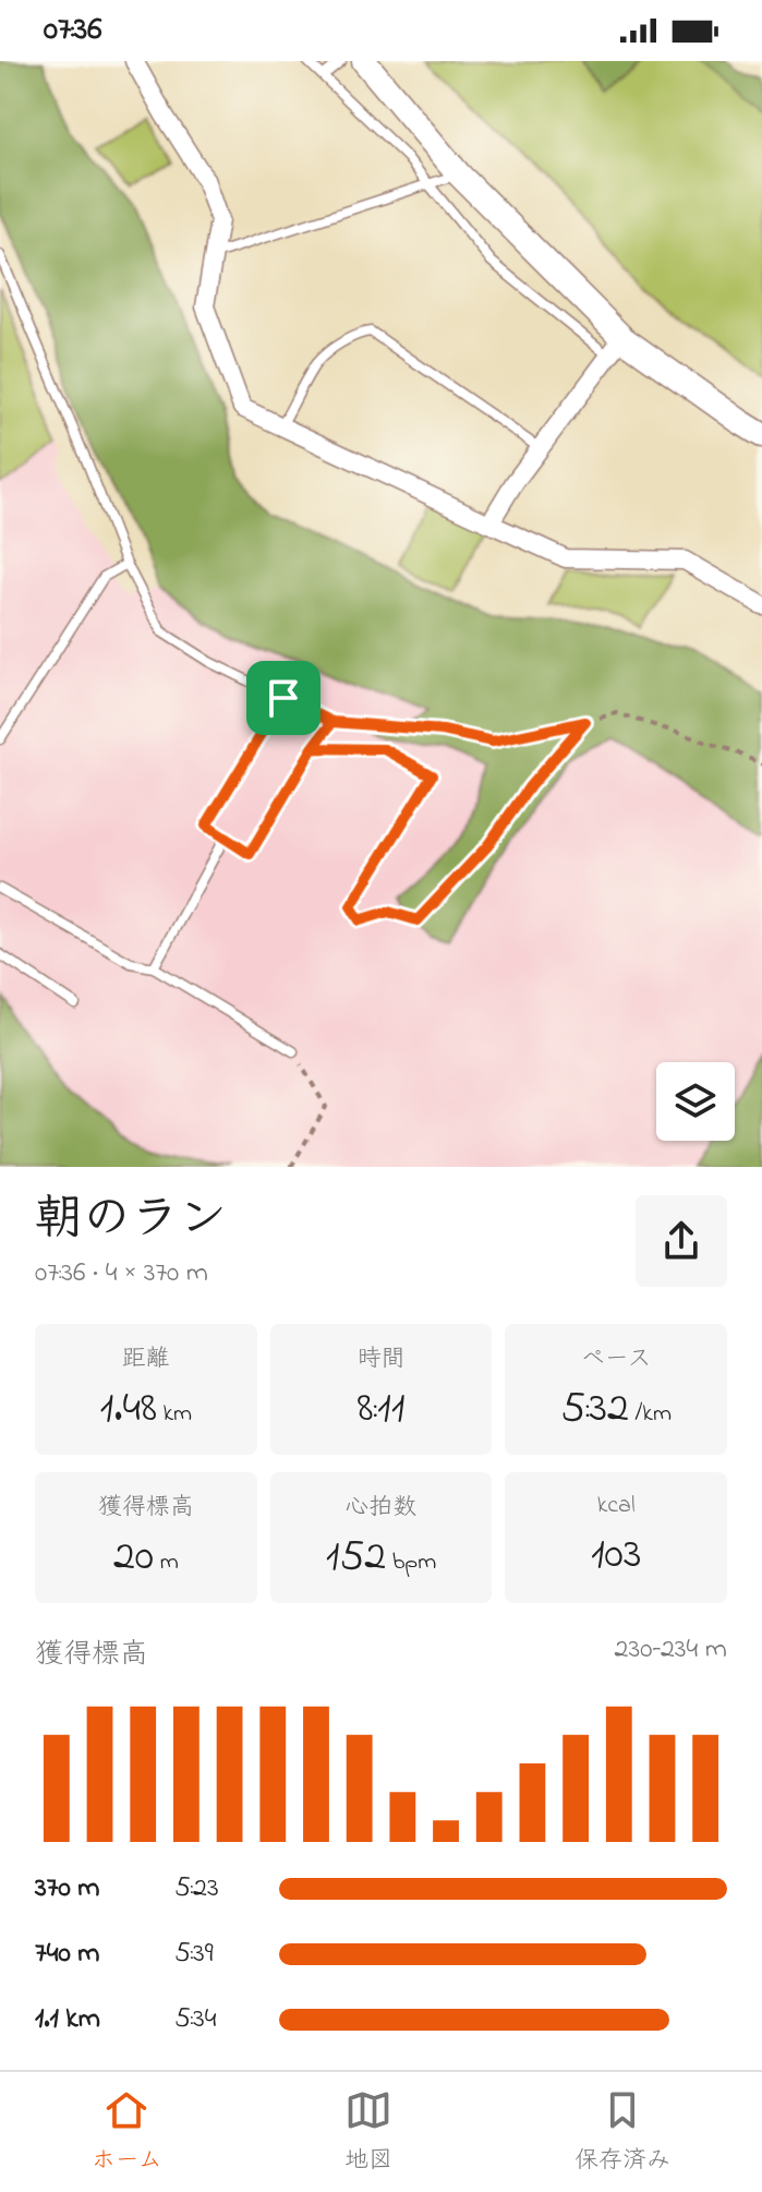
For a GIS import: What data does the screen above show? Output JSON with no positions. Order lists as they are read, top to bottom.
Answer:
{
  "page": {
    "status": "07:36",
    "heading": ["朝のラン", "07:36 · 4 × 370 m"],
    "stats": [
      ["距離", "1.48 km"],
      ["時間", "8:11"],
      ["ペース", "5:32 /km"],
      ["獲得標高", "20 m"],
      ["心拍数", "152 bpm"],
      ["kcal", "103"]
    ],
    "chart": ["獲得標高", "230–234 m"],
    "list": [
      {
        "name": "370 m",
        "note": "5:23"
      },
      {
        "name": "740 m",
        "note": "5:39"
      },
      {
        "name": "1.1 km",
        "note": "5:34"
      }
    ],
    "tabs": ["ホーム", "地図", "保存済み"]
  }
}
